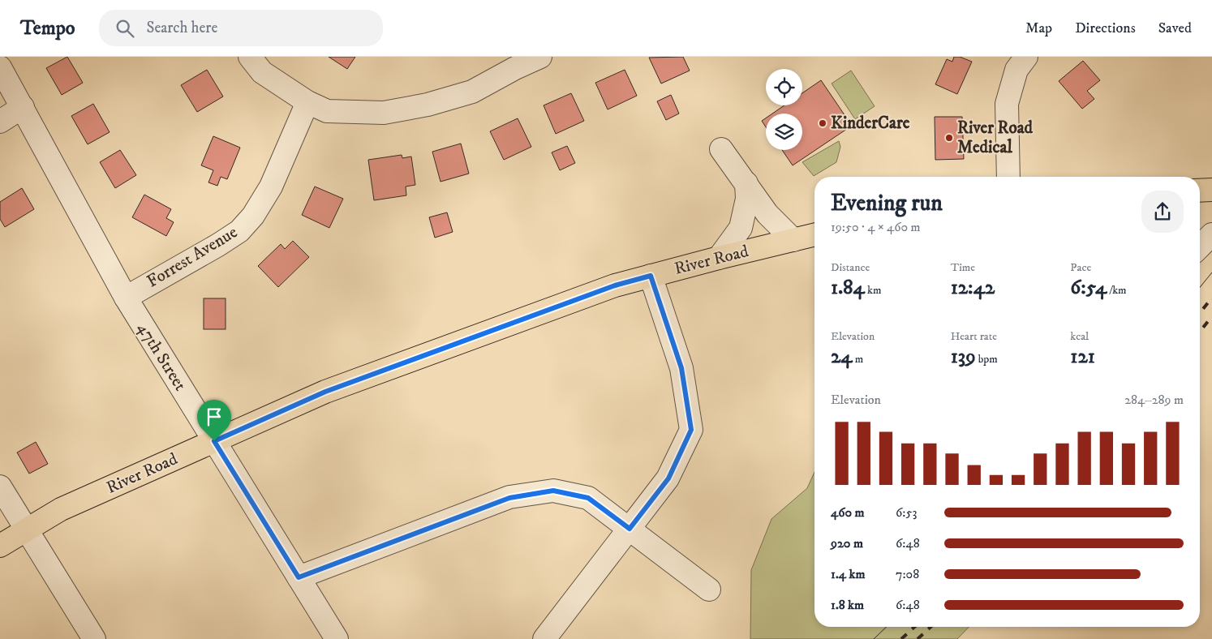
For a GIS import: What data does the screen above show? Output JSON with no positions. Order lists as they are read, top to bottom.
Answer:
{
  "streets": {
    "main road": ["River Road"],
    "street": ["Forrest Avenue", "47th Street"]
  },
  "crossings": [
    ["Forrest Avenue", "47th Street"],
    ["River Road", "47th Street"]
  ],
  "places": ["KinderCare", "River Road Medical"],
  "page": {
    "header": "Tempo",
    "search": "Search here",
    "nav": ["Map", "Directions", "Saved"],
    "heading": ["Evening run", "19:50 · 4 × 460 m"],
    "stats": [
      ["Distance", "1.84 km"],
      ["Time", "12:42"],
      ["Pace", "6:54 /km"],
      ["Elevation", "24 m"],
      ["Heart rate", "139 bpm"],
      ["kcal", "121"]
    ],
    "chart": ["Elevation", "284–289 m"],
    "list": [
      {
        "name": "460 m",
        "note": "6:53"
      },
      {
        "name": "920 m",
        "note": "6:48"
      },
      {
        "name": "1.4 km",
        "note": "7:08"
      },
      {
        "name": "1.8 km",
        "note": "6:48"
      }
    ]
  }
}
